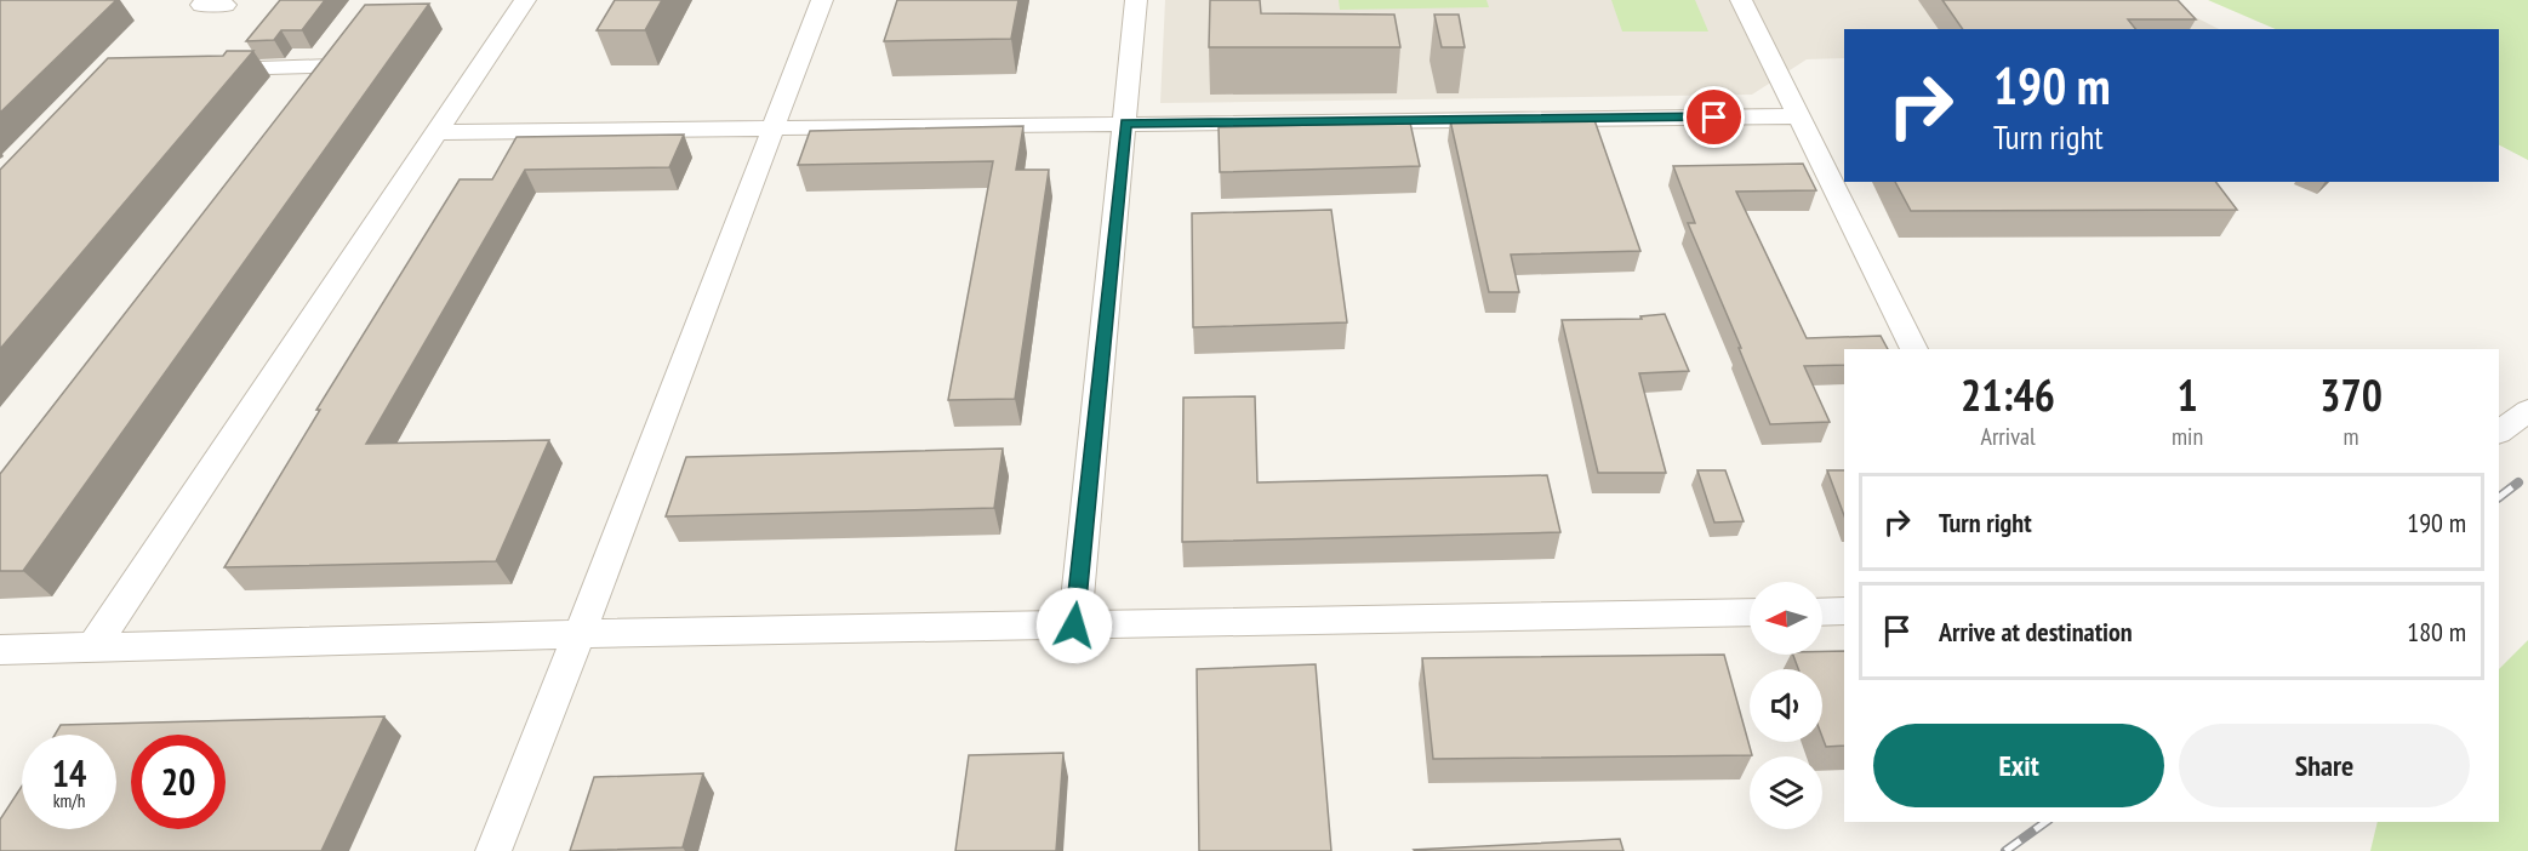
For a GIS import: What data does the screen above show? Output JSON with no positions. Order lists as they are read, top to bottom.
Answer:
{
  "north": "left",
  "page": {
    "turn": ["190 m", "Turn right"],
    "eta": [
      "21:46",
      "Arrival",
      "1",
      "min",
      "370",
      "m"
    ],
    "list": [
      {
        "name": "Turn right",
        "value": "190 m"
      },
      {
        "name": "Arrive at destination",
        "value": "180 m"
      }
    ],
    "buttons": ["Exit", "Share"],
    "speed": "14 km/h",
    "limit": "20"
  }
}
